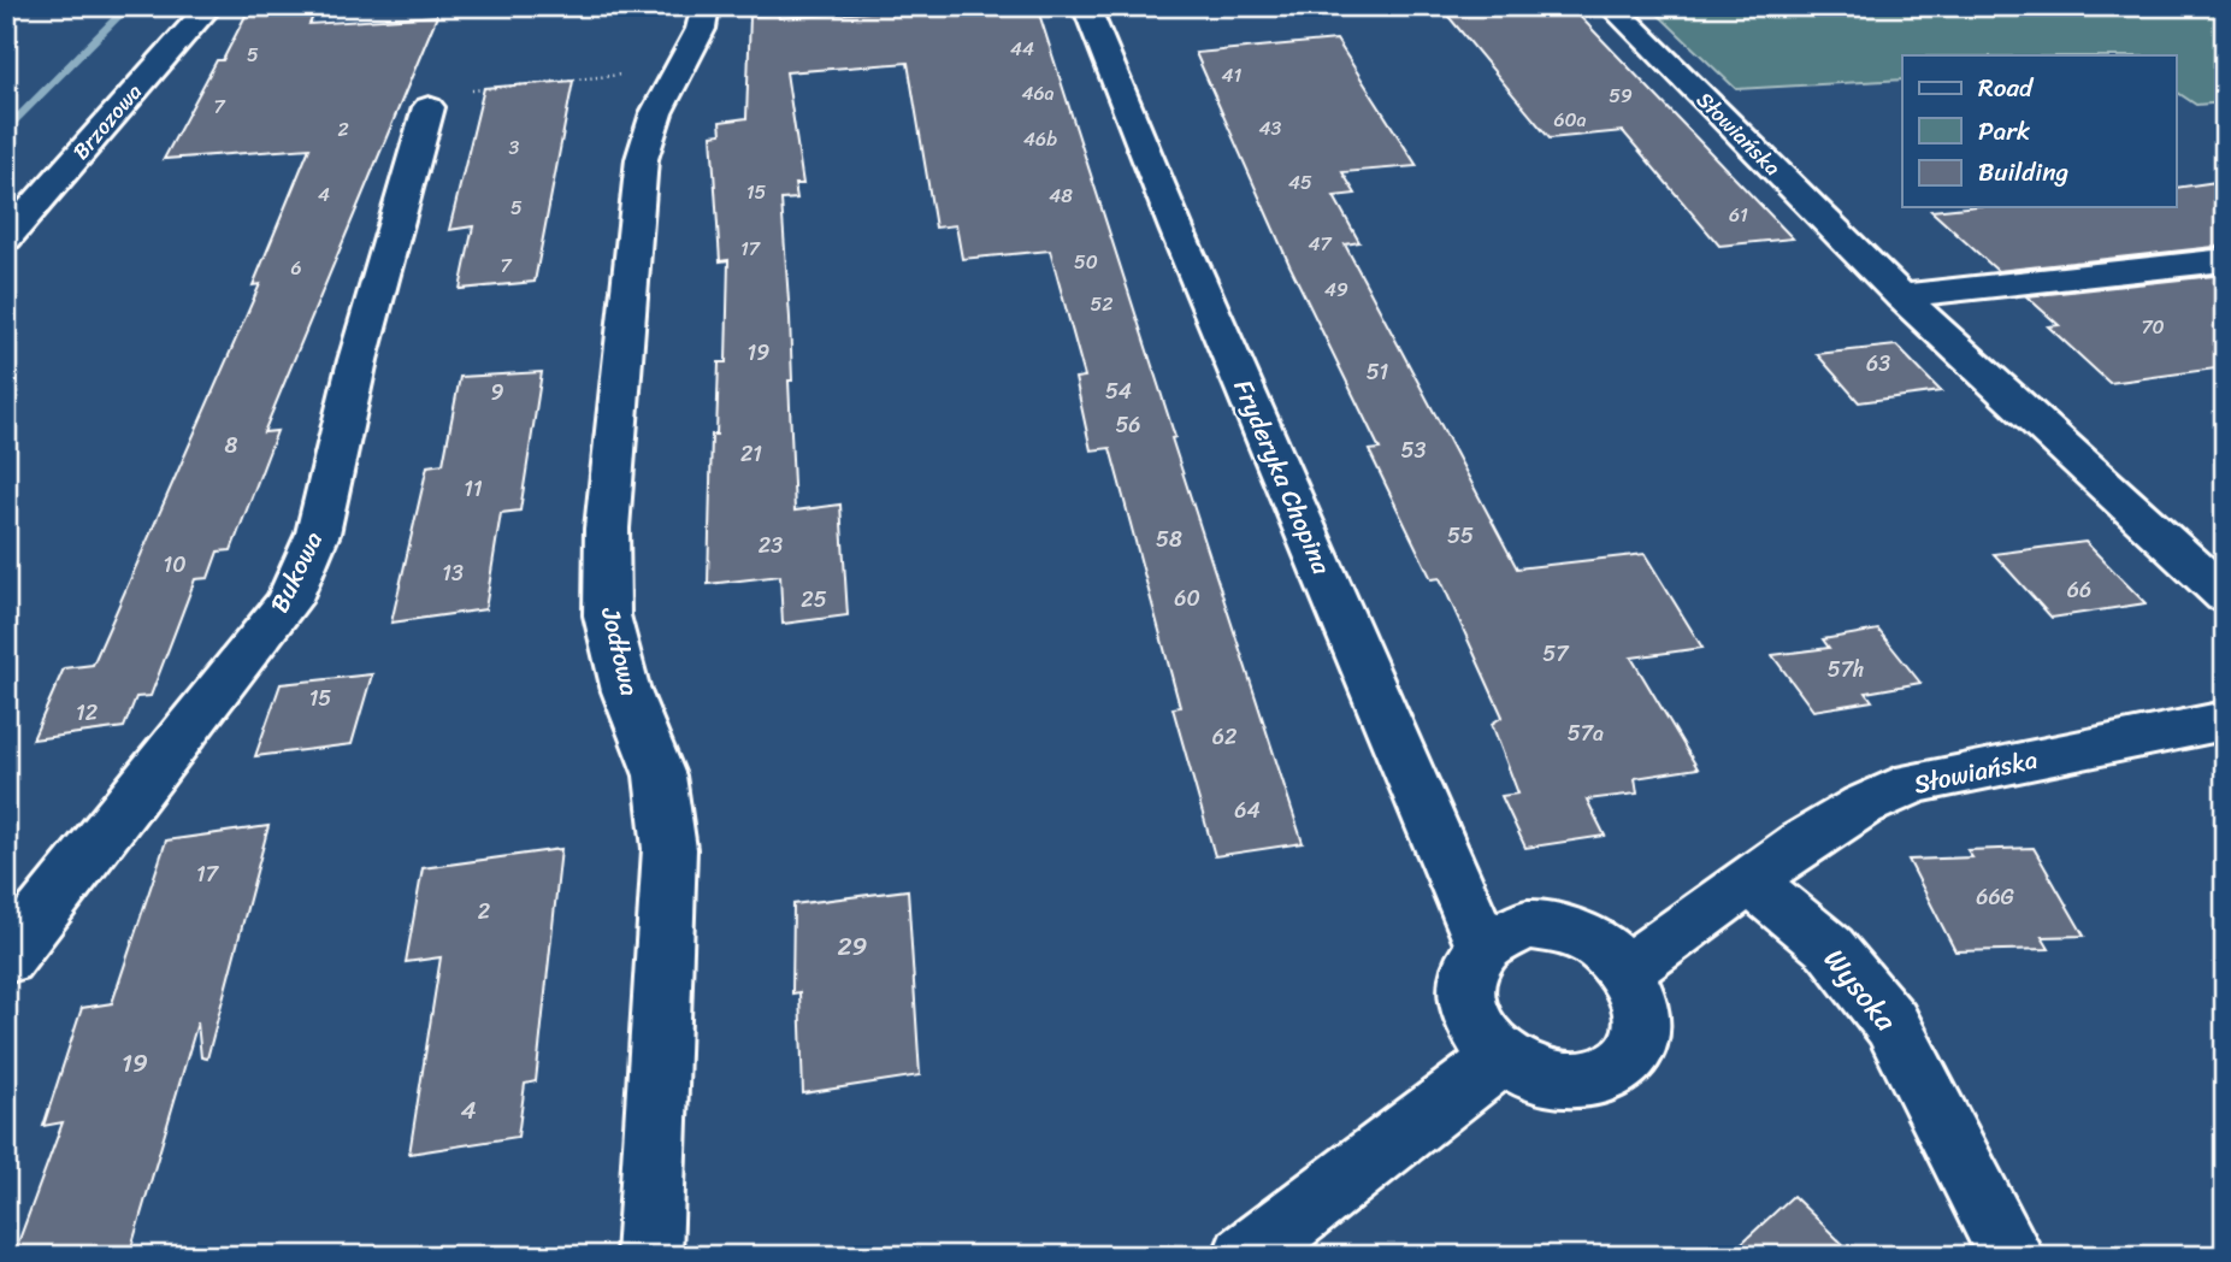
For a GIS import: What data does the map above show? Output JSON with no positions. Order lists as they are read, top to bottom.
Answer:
{
  "streets": {
    "street": [
      "Brzozowa",
      "Słowiańska",
      "Fryderyka Chopina",
      "Bukowa",
      "Jodłowa",
      "Wysoka"
    ]
  },
  "crossings": [
    ["Słowiańska", "Wysoka"]
  ],
  "house_numbers": [
    "44",
    "5",
    "41",
    "46a",
    "59",
    "7",
    "60a",
    "43",
    "2",
    "46b",
    "3",
    "45",
    "15",
    "4",
    "48",
    "5",
    "61",
    "47",
    "17",
    "50",
    "7",
    "6",
    "49",
    "52",
    "70",
    "19",
    "63",
    "51",
    "54",
    "9",
    "56",
    "8",
    "53",
    "21",
    "11",
    "55",
    "58",
    "23",
    "10",
    "13",
    "66",
    "60",
    "25",
    "57",
    "57h",
    "15",
    "12",
    "57a",
    "62",
    "64",
    "17",
    "66G",
    "2",
    "29",
    "19",
    "4"
  ],
  "legend": ["Road", "Park", "Building"]
}
